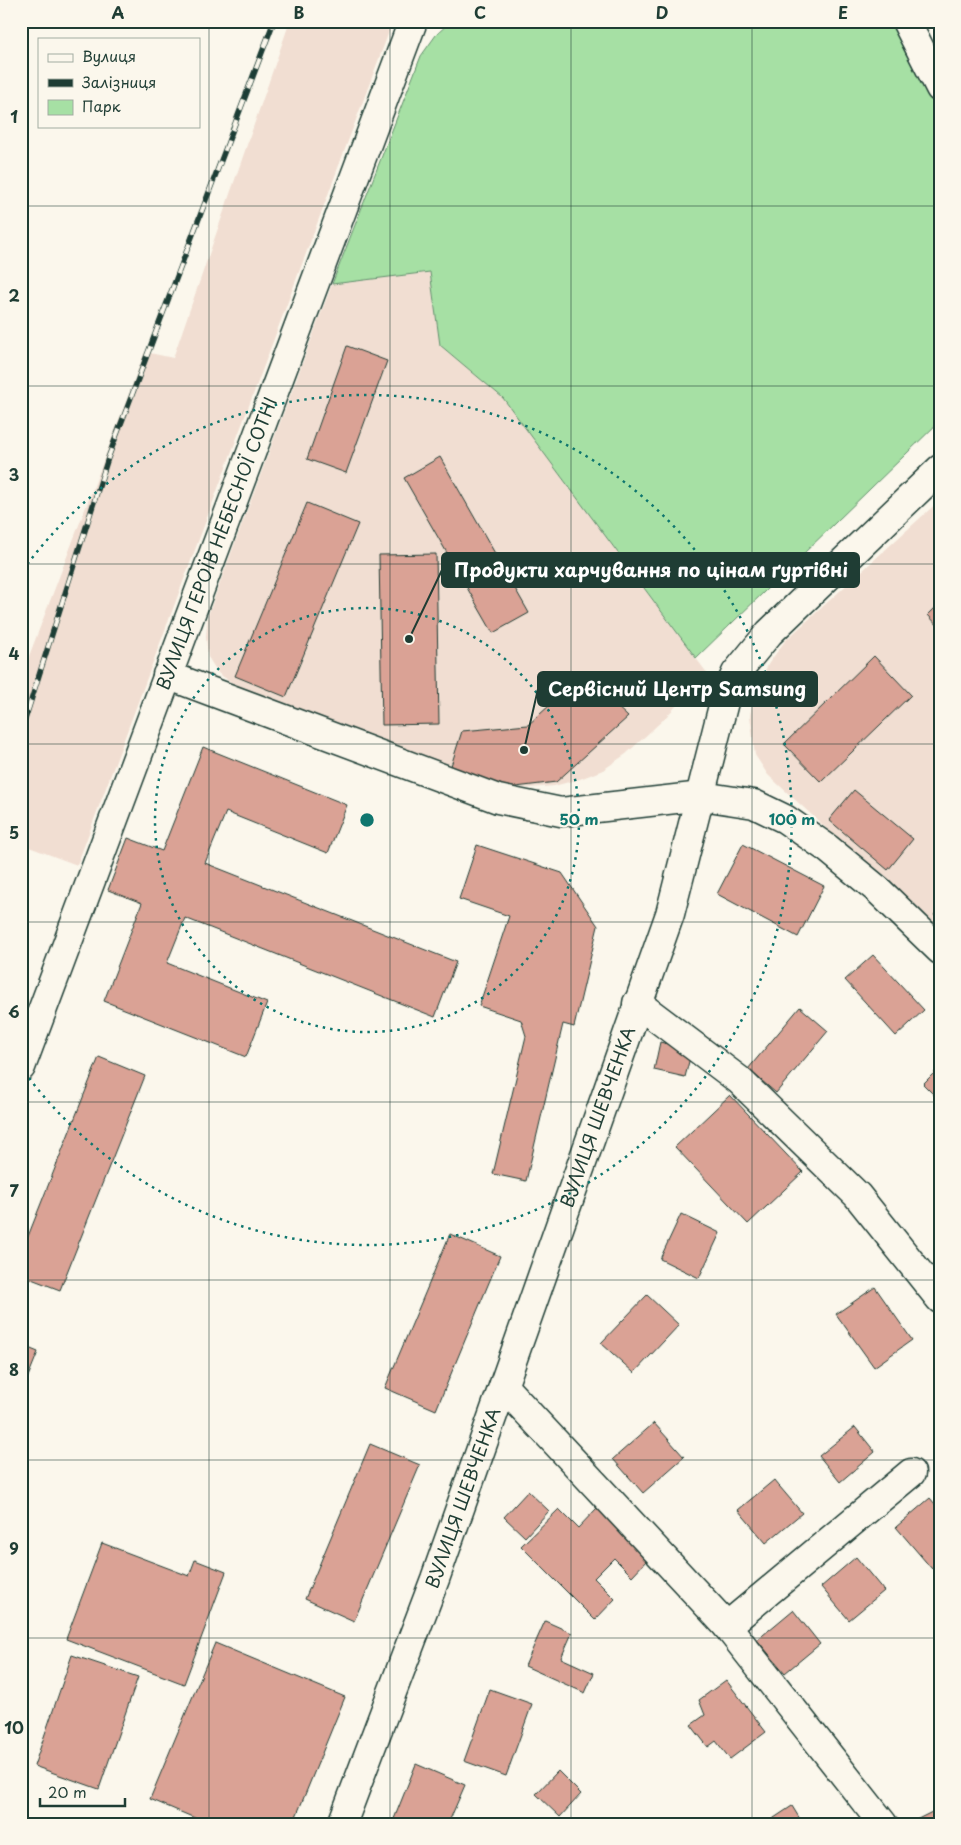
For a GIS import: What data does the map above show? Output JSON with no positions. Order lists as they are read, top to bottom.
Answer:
{
  "streets": {
    "street": ["ВУЛИЦЯ ГЕРОЇВ НЕБЕСНОЇ СОТНІ", "ВУЛИЦЯ ШЕВЧЕНКА"]
  },
  "places": ["Продукти харчування по цінам ґуртівні", "Сервісний Центр Samsung"],
  "legend": ["Вулиця", "Залізниця", "Парк"],
  "scale_bar": "20 m",
  "grid": {
    "columns": [
      "A",
      "B",
      "C",
      "D",
      "E"
    ],
    "rows": [
      "1",
      "2",
      "3",
      "4",
      "5",
      "6",
      "7",
      "8",
      "9",
      "10"
    ]
  },
  "rings": ["50 m", "100 m"]
}
